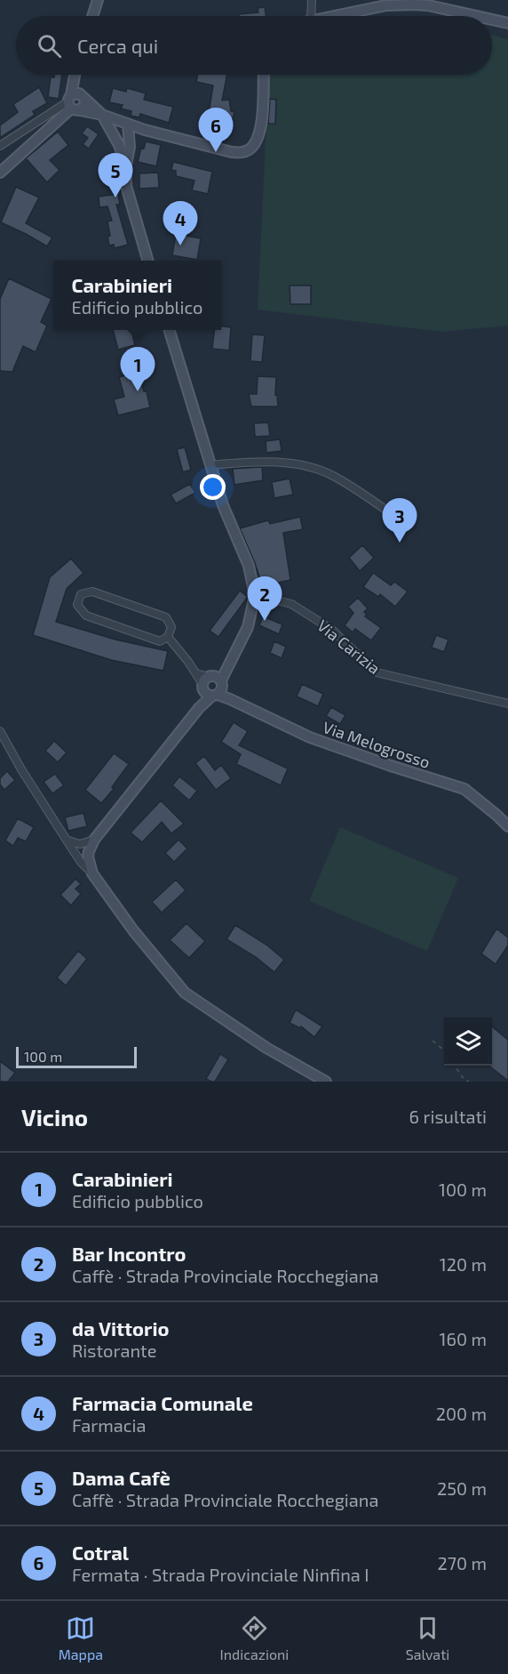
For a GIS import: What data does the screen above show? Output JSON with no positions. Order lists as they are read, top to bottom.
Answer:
{
  "streets": {
    "main road": ["Via Melogrosso"],
    "street": ["Via Carizia"]
  },
  "scale_bar": "100 m",
  "page": {
    "search": "Cerca qui",
    "pins": [
      "6",
      "5",
      "4",
      "1",
      "3",
      "2"
    ],
    "popup": ["Carabinieri", "Edificio pubblico"],
    "scale": "100 m",
    "heading": ["Vicino", "6 risultati"],
    "list": [
      {
        "mark": "1",
        "name": "Carabinieri",
        "note": "Edificio pubblico",
        "value": "100 m"
      },
      {
        "mark": "2",
        "name": "Bar Incontro",
        "note": "Caffè · Strada Provinciale Rocchegiana",
        "value": "120 m"
      },
      {
        "mark": "3",
        "name": "da Vittorio",
        "note": "Ristorante",
        "value": "160 m"
      },
      {
        "mark": "4",
        "name": "Farmacia Comunale",
        "note": "Farmacia",
        "value": "200 m"
      },
      {
        "mark": "5",
        "name": "Dama Cafè",
        "note": "Caffè · Strada Provinciale Rocchegiana",
        "value": "250 m"
      },
      {
        "mark": "6",
        "name": "Cotral",
        "note": "Fermata · Strada Provinciale Ninfina I",
        "value": "270 m"
      }
    ],
    "nav": ["Mappa", "Indicazioni", "Salvati"]
  }
}
